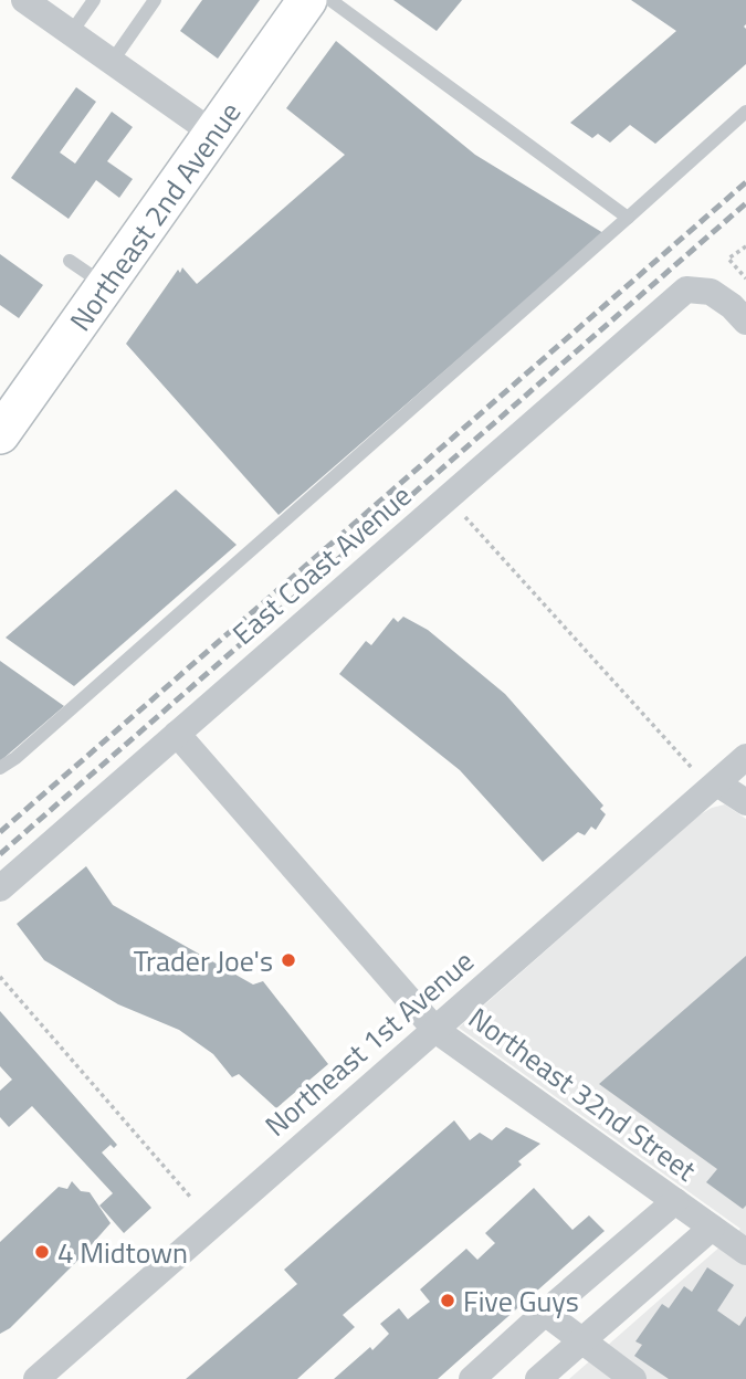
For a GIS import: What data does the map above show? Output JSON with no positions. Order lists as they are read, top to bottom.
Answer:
{
  "streets": {
    "main road": ["Northeast 2nd Avenue"],
    "street": ["East Coast Avenue", "Northeast 1st Avenue", "Northeast 32nd Street"]
  },
  "crossings": [
    ["East Coast Avenue", "Northeast 32nd Street"],
    ["Northeast 1st Avenue", "Northeast 32nd Street"]
  ],
  "places": ["Trader Joe's", "4 Midtown", "Five Guys"]
}
